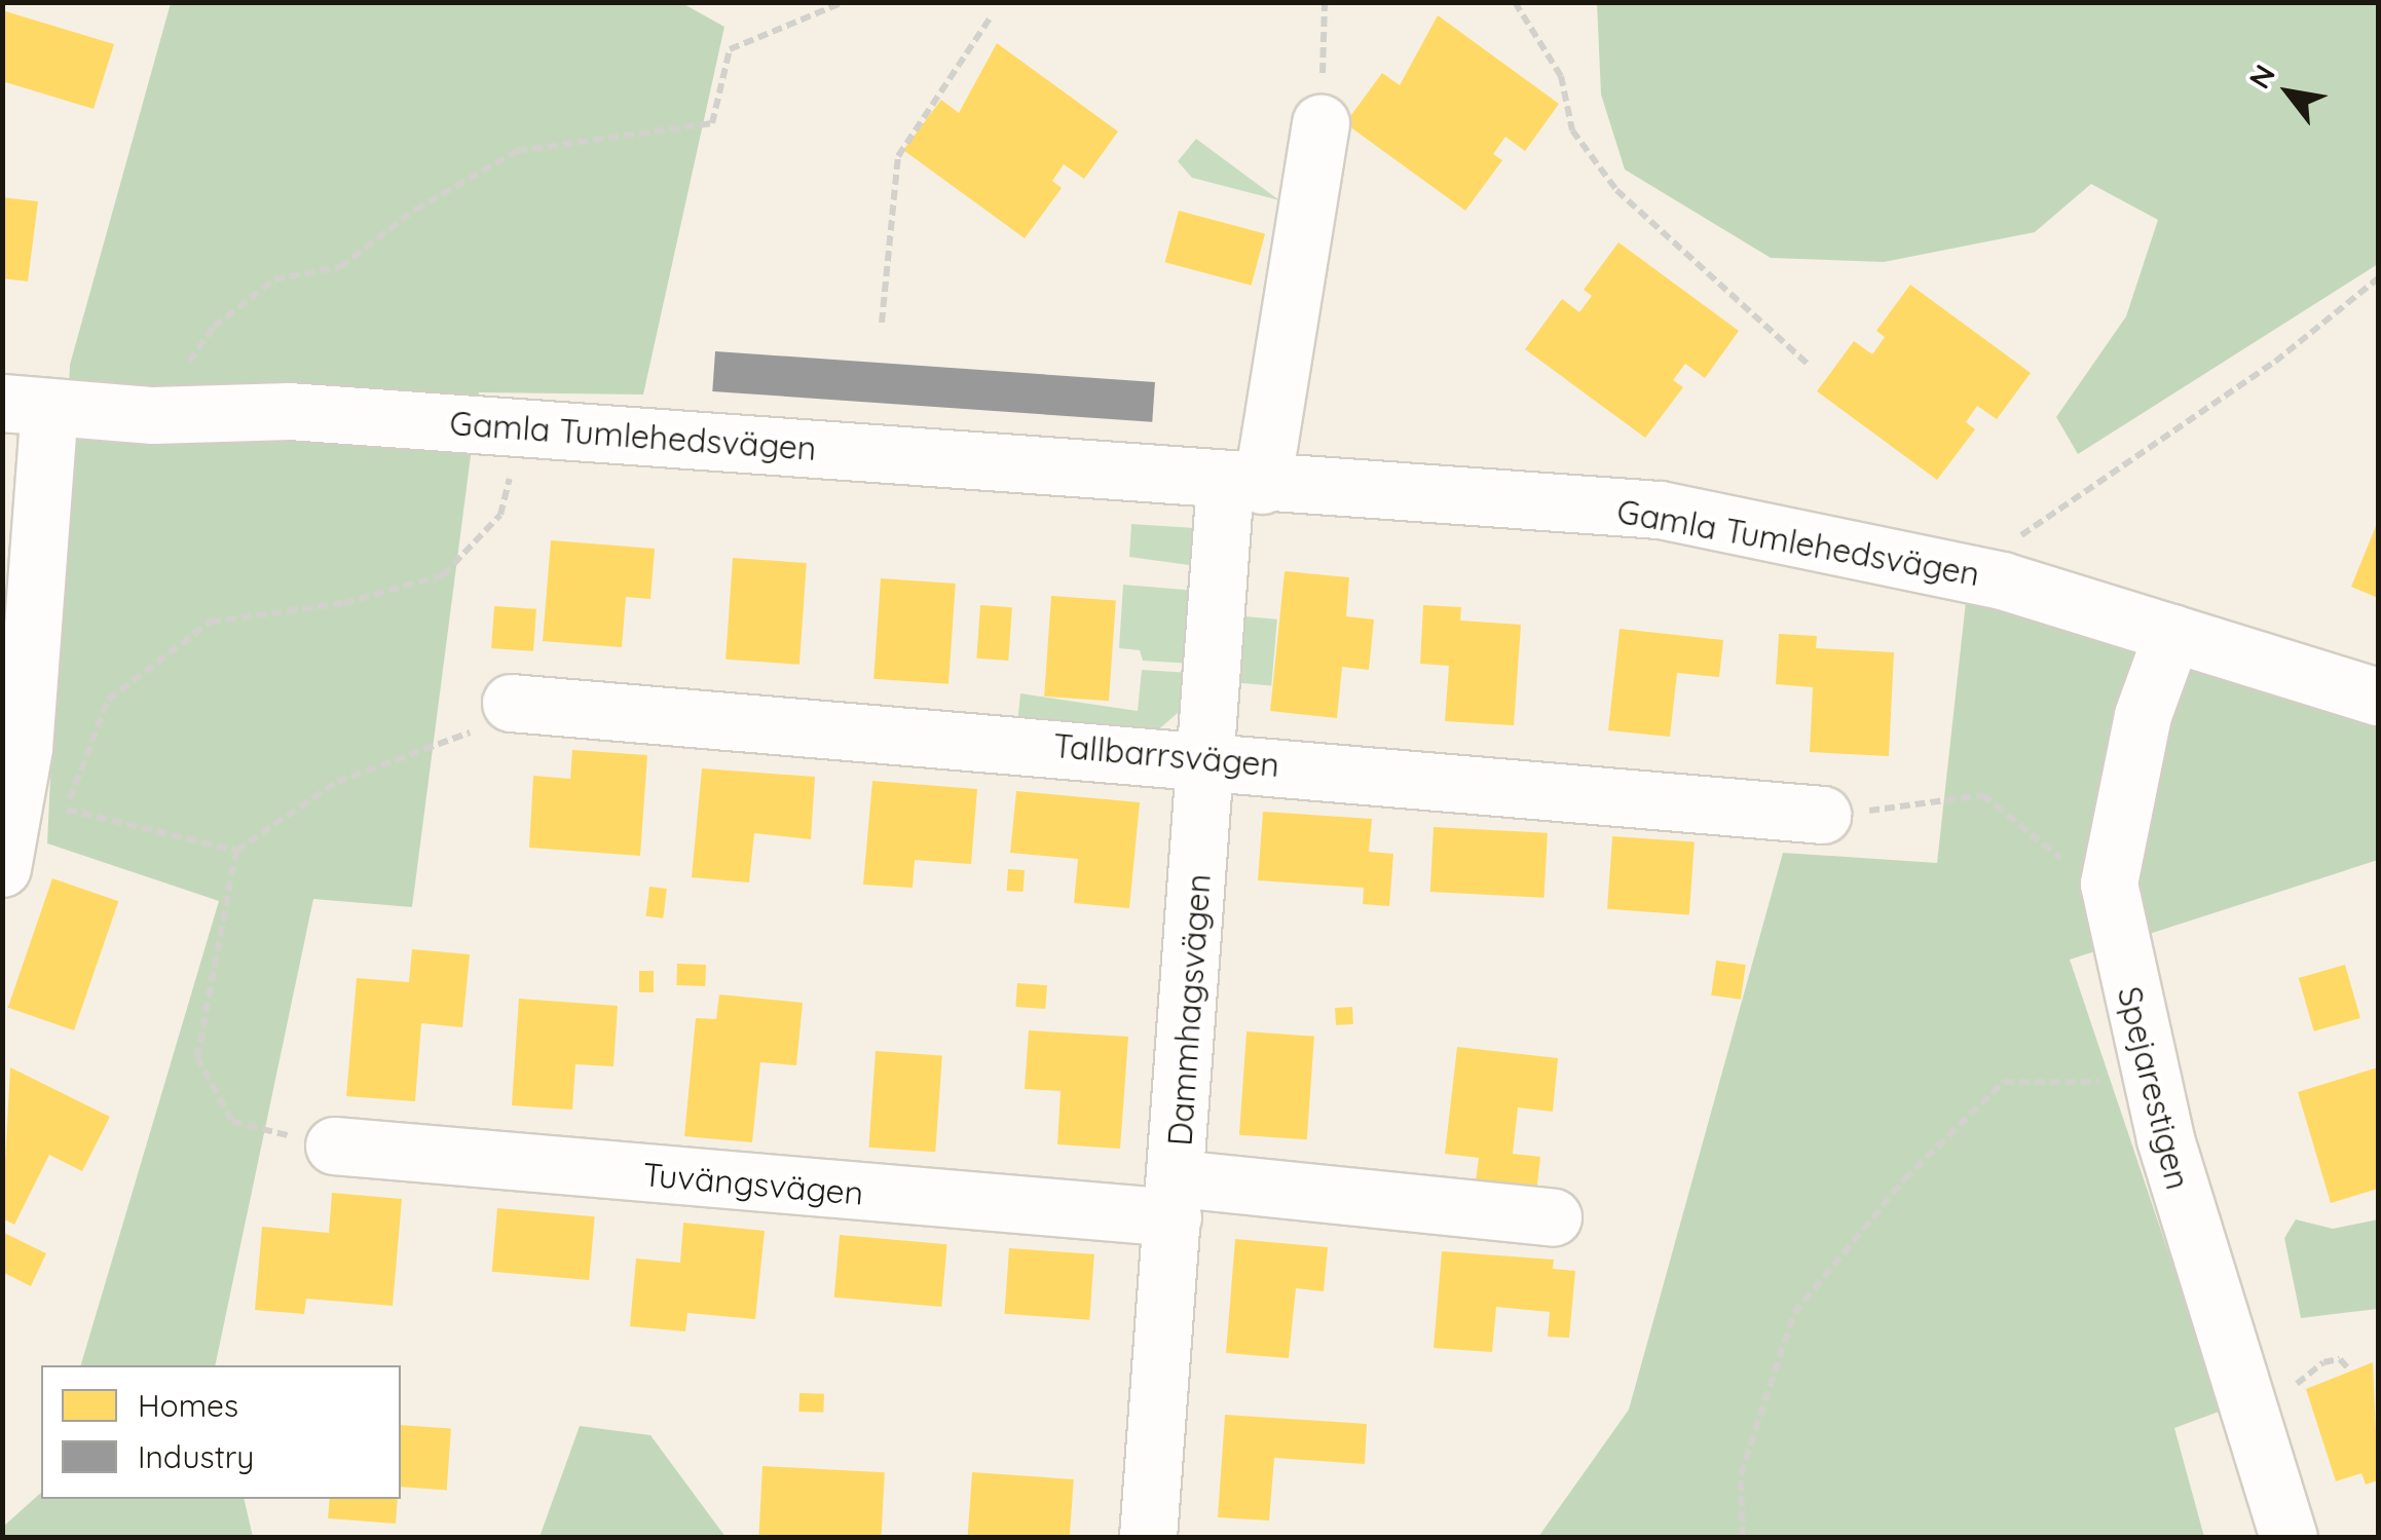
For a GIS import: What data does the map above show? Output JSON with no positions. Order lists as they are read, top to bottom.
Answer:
{
  "streets": {
    "street": [
      "Gamla Tumlehedsvägen",
      "Tallbarrsvägen",
      "Dammhagsvägen",
      "Spejarestigen",
      "Tuvängsvägen"
    ]
  },
  "crossings": [
    ["Gamla Tumlehedsvägen", "Dammhagsvägen"],
    ["Gamla Tumlehedsvägen", "Spejarestigen"],
    ["Tallbarrsvägen", "Dammhagsvägen"],
    ["Dammhagsvägen", "Tuvängsvägen"]
  ],
  "legend": ["Homes", "Industry"],
  "north": "top left"
}
